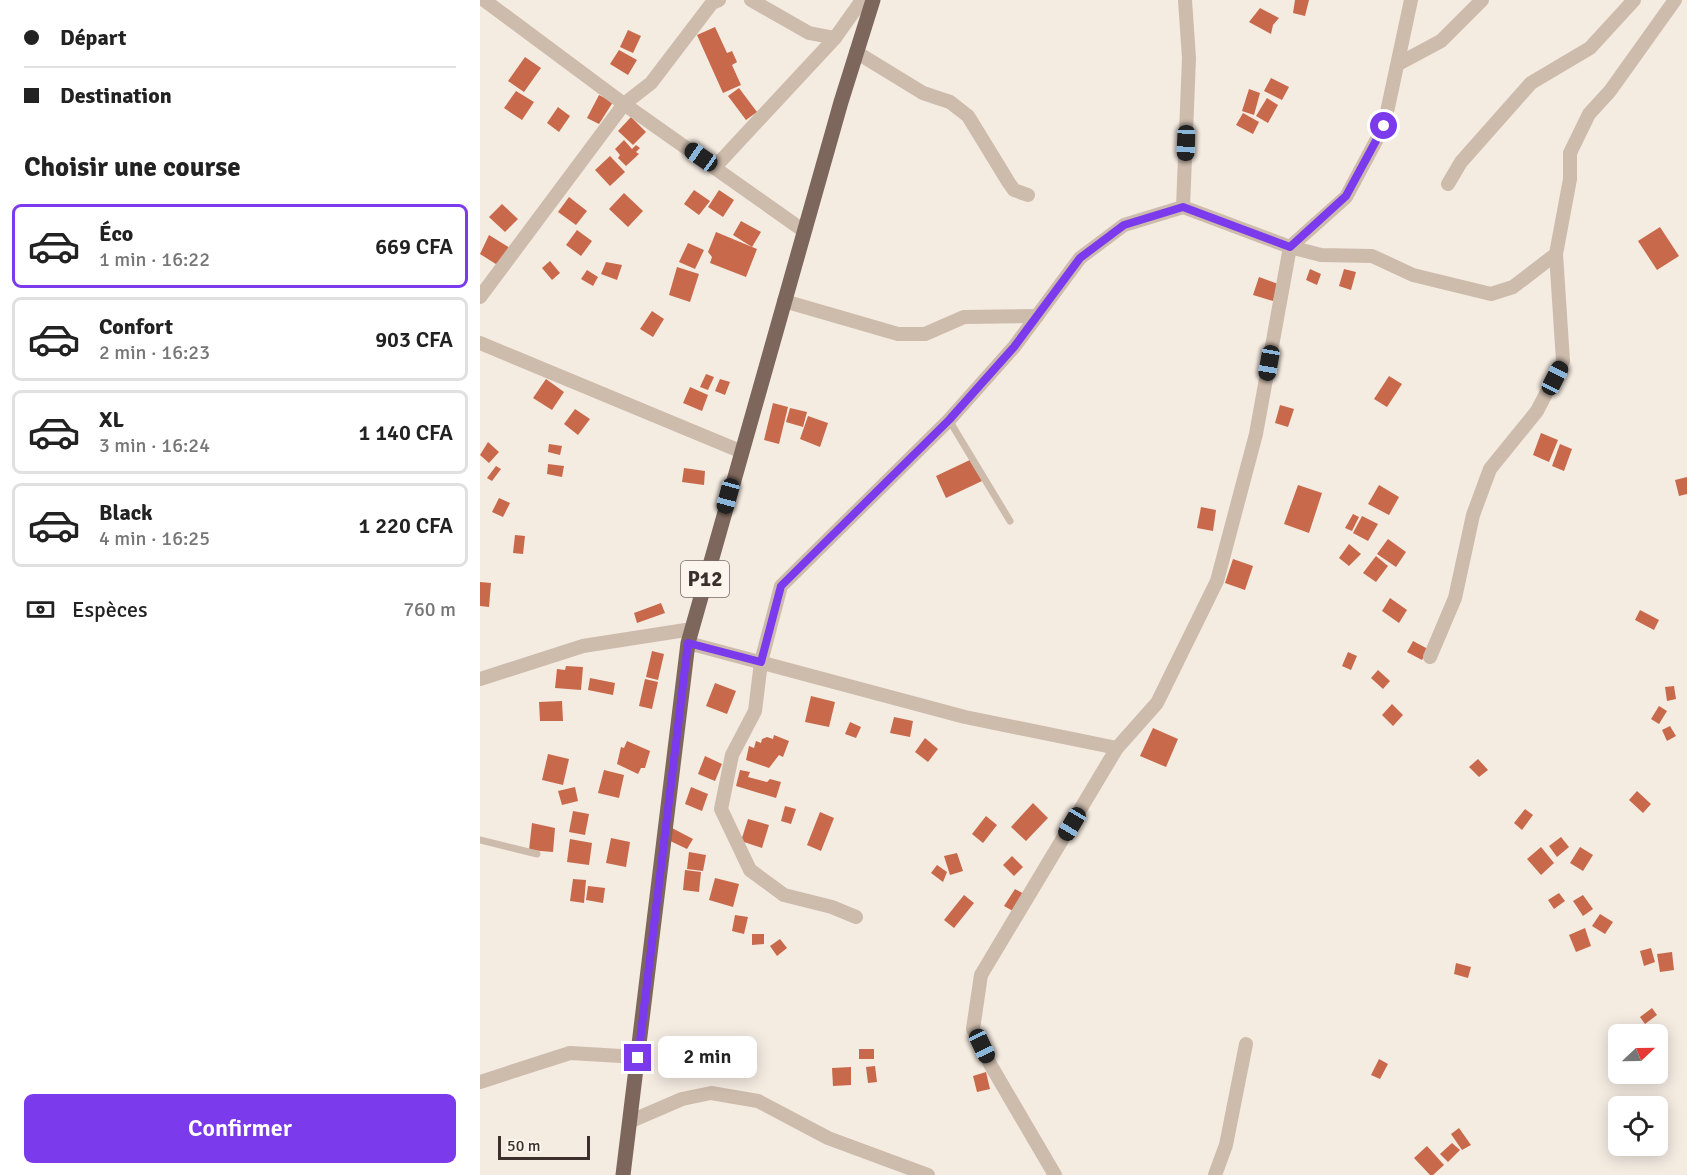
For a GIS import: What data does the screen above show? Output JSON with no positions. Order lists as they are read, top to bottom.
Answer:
{
  "streets": {
    "main road": ["P12"]
  },
  "scale_bar": "50 m",
  "north": "right",
  "page": {
    "banner": ["Départ", "Destination"],
    "heading": "Choisir une course",
    "list": [
      {
        "name": "Éco",
        "note": "1 min · 16:22",
        "value": "669 CFA"
      },
      {
        "name": "Confort",
        "note": "2 min · 16:23",
        "value": "903 CFA"
      },
      {
        "name": "XL",
        "note": "3 min · 16:24",
        "value": "1 140 CFA"
      },
      {
        "name": "Black",
        "note": "4 min · 16:25",
        "value": "1 220 CFA"
      }
    ],
    "pay": ["Espèces", "760 m"],
    "bubble": "2 min",
    "buttons": "Confirmer",
    "scale": "50 m"
  }
}
